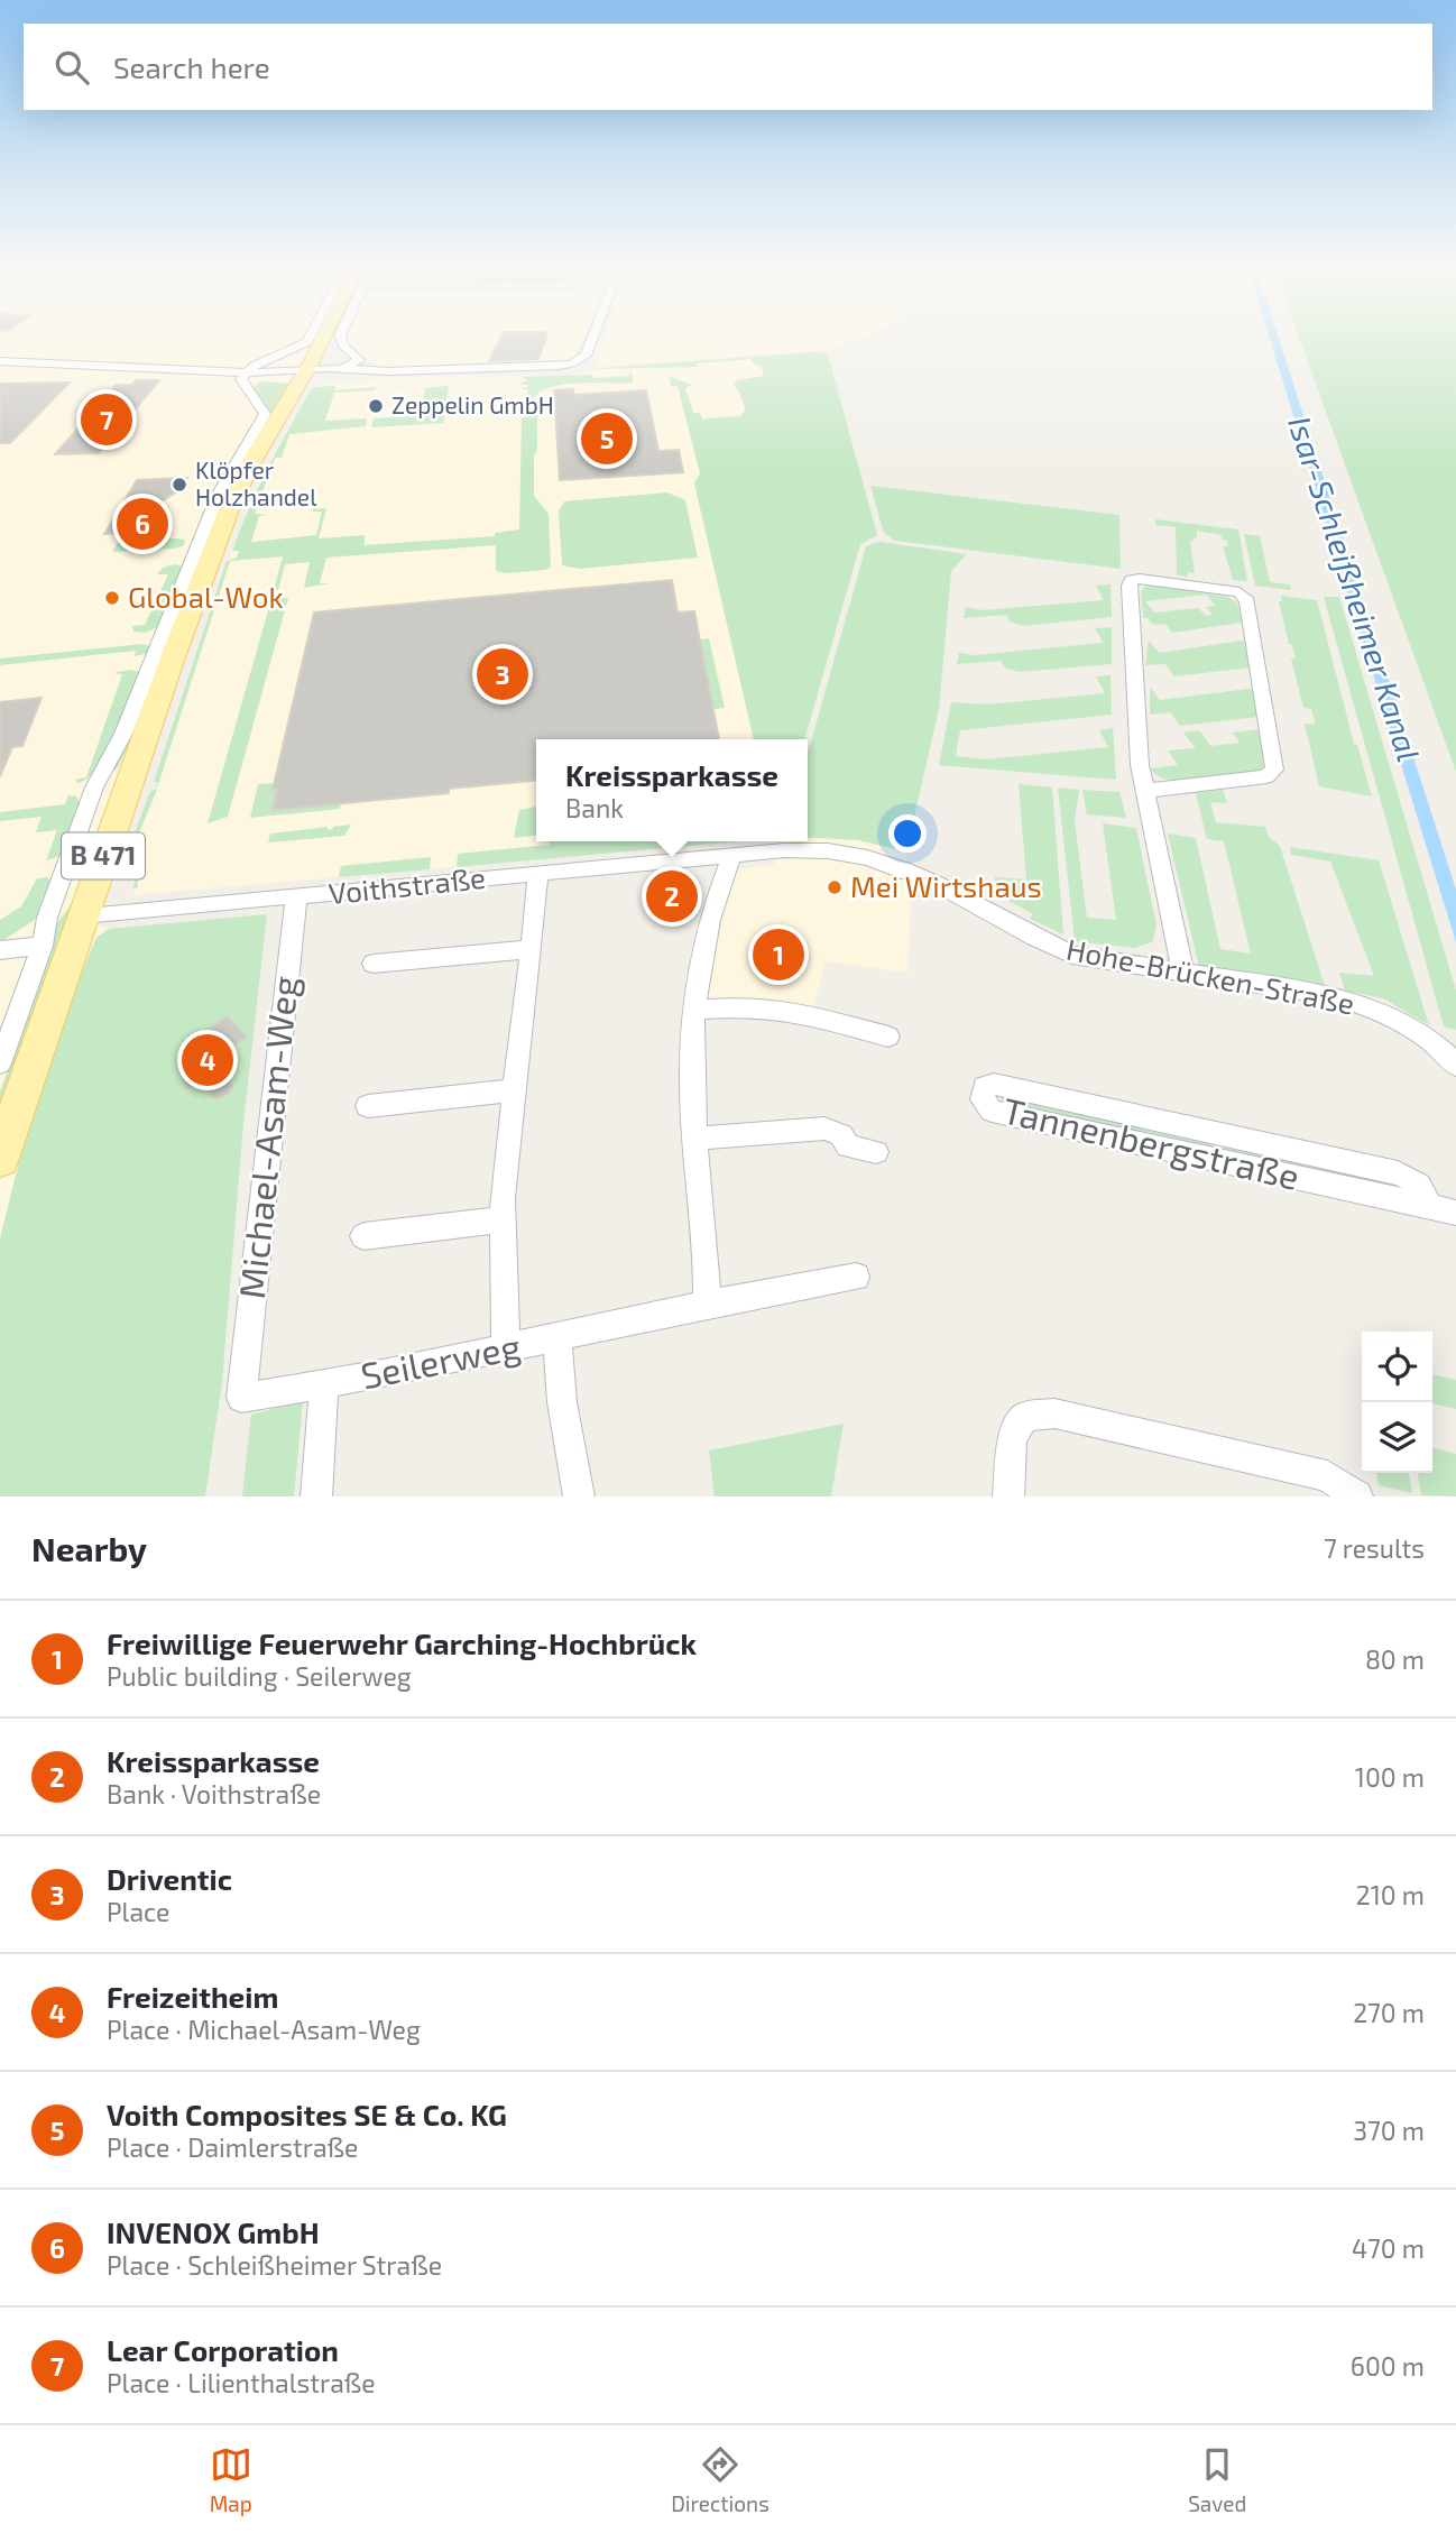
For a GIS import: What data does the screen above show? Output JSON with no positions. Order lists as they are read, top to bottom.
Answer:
{
  "streets": {
    "main road": ["B 471"],
    "street": [
      "Voithstraße",
      "Hohe-Brücken-Straße",
      "Michael-Asam-Weg",
      "Tannenbergstraße",
      "Seilerweg"
    ]
  },
  "crossings": [
    ["B 471", "Voithstraße"],
    ["Voithstraße", "Hohe-Brücken-Straße"],
    ["Voithstraße", "Michael-Asam-Weg"],
    ["Michael-Asam-Weg", "Seilerweg"]
  ],
  "water": ["Isar-Schleißheimer Kanal"],
  "places": [
    "Zeppelin GmbH",
    "Klöpfer Holzhandel",
    "Global-Wok",
    "Mei Wirtshaus"
  ],
  "page": {
    "search": "Search here",
    "pins": [
      "7",
      "5",
      "6",
      "3",
      "2",
      "1",
      "4"
    ],
    "popup": ["Kreissparkasse", "Bank"],
    "heading": ["Nearby", "7 results"],
    "list": [
      {
        "mark": "1",
        "name": "Freiwillige Feuerwehr Garching-Hochbrück",
        "note": "Public building · Seilerweg",
        "value": "80 m"
      },
      {
        "mark": "2",
        "name": "Kreissparkasse",
        "note": "Bank · Voithstraße",
        "value": "100 m"
      },
      {
        "mark": "3",
        "name": "Driventic",
        "note": "Place",
        "value": "210 m"
      },
      {
        "mark": "4",
        "name": "Freizeitheim",
        "note": "Place · Michael-Asam-Weg",
        "value": "270 m"
      },
      {
        "mark": "5",
        "name": "Voith Composites SE & Co. KG",
        "note": "Place · Daimlerstraße",
        "value": "370 m"
      },
      {
        "mark": "6",
        "name": "INVENOX GmbH",
        "note": "Place · Schleißheimer Straße",
        "value": "470 m"
      },
      {
        "mark": "7",
        "name": "Lear Corporation",
        "note": "Place · Lilienthalstraße",
        "value": "600 m"
      }
    ],
    "nav": ["Map", "Directions", "Saved"]
  }
}
